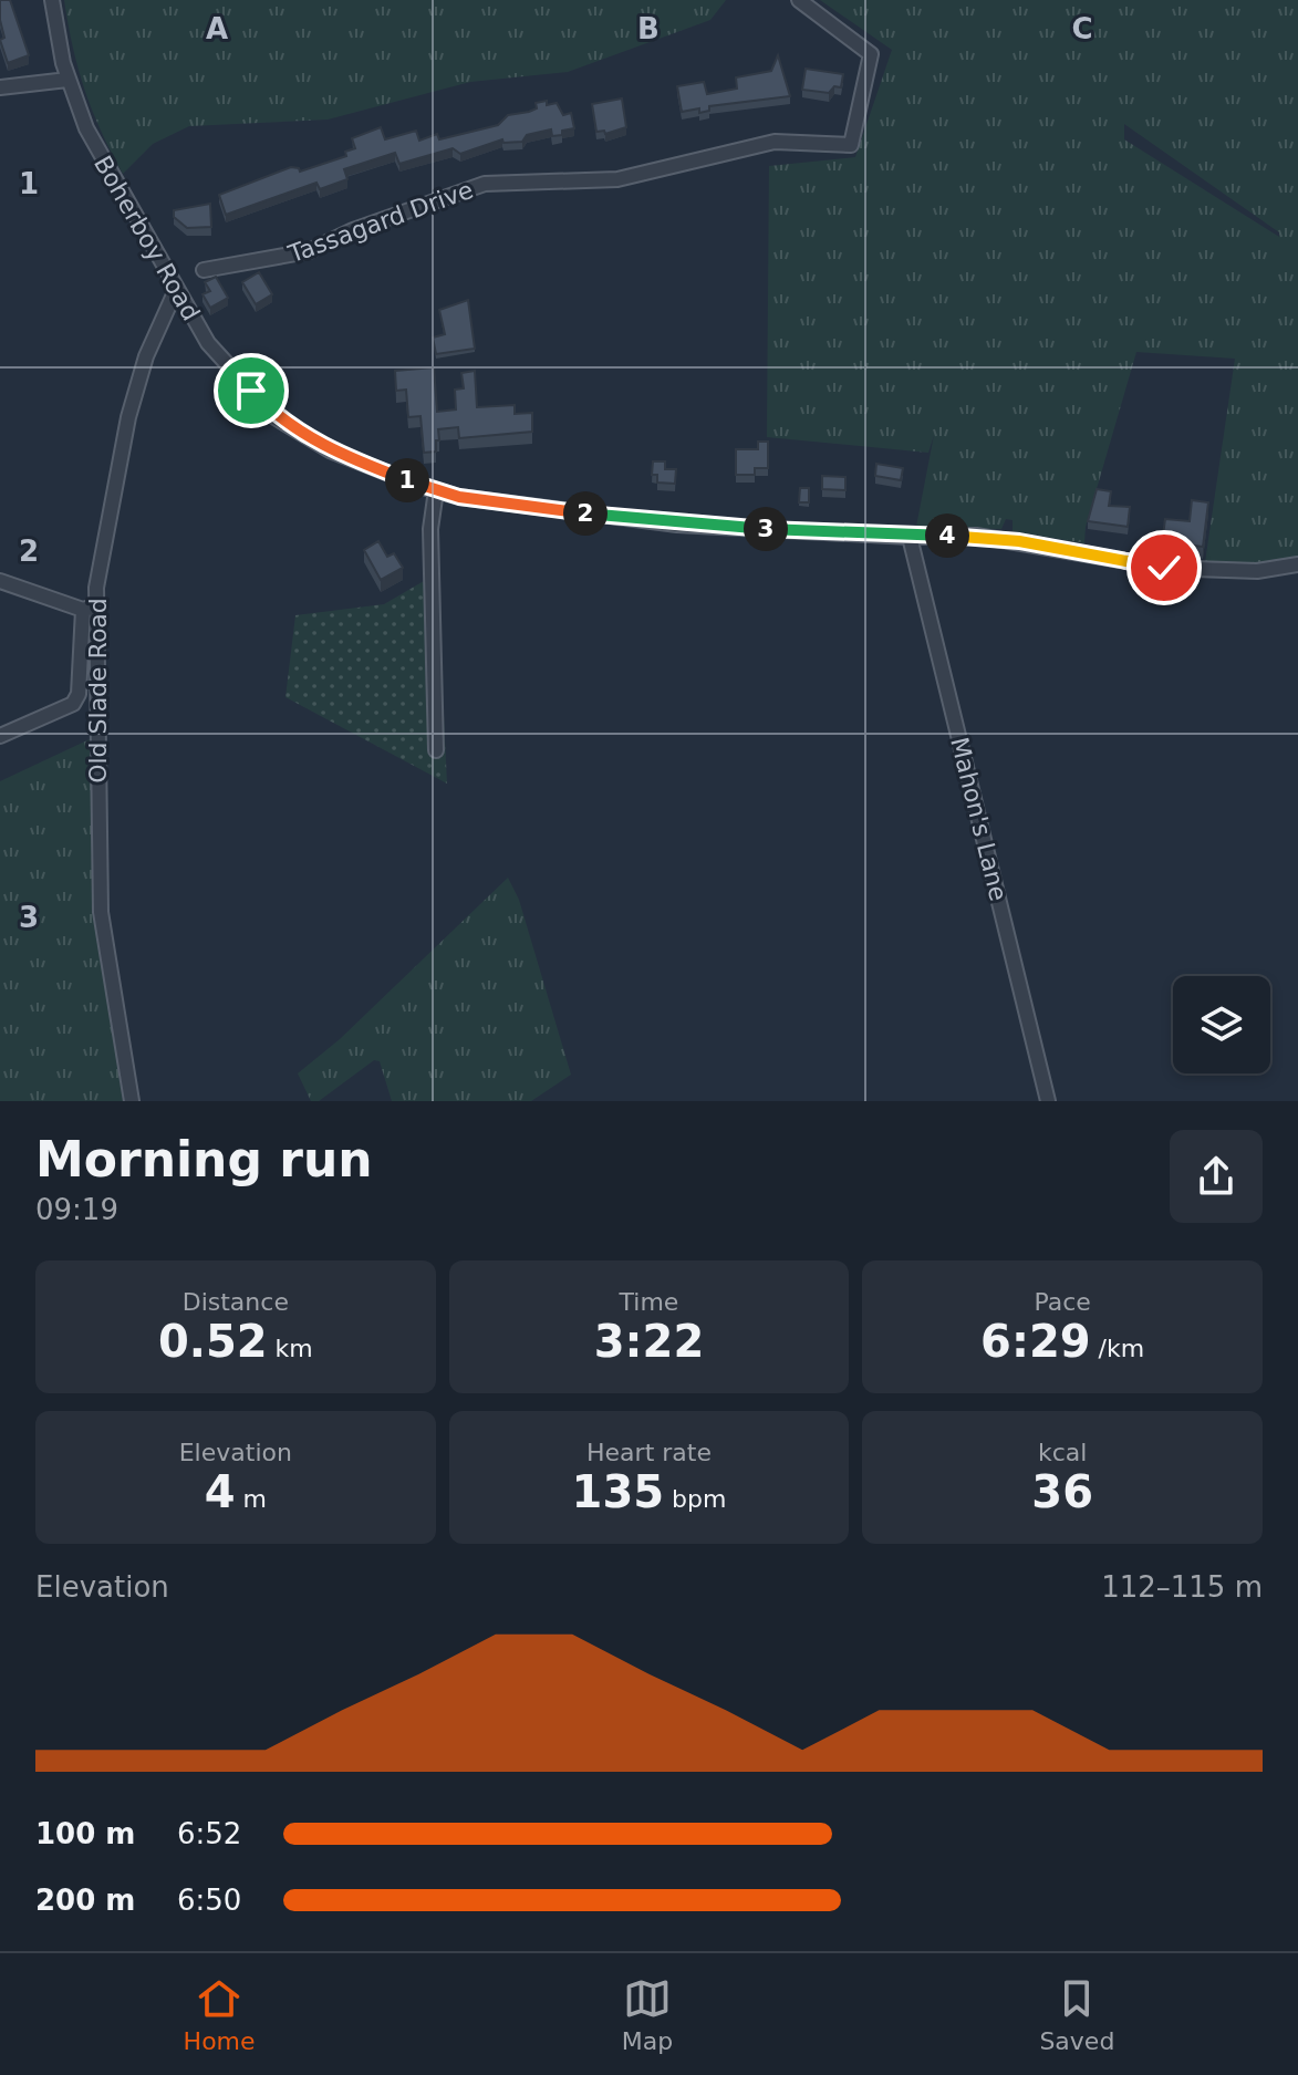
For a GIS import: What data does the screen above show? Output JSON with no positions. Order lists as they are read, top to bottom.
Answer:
{
  "streets": {
    "street": [
      "Tassagard Drive",
      "Boherboy Road",
      "Old Slade Road",
      "Mahon's Lane"
    ]
  },
  "crossings": [
    ["Boherboy Road", "Old Slade Road"],
    ["Boherboy Road", "Mahon's Lane"]
  ],
  "page": {
    "pins": [
      "1",
      "2",
      "3",
      "4"
    ],
    "heading": ["Morning run", "09:19"],
    "stats": [
      ["Distance", "0.52 km"],
      ["Time", "3:22"],
      ["Pace", "6:29 /km"],
      ["Elevation", "4 m"],
      ["Heart rate", "135 bpm"],
      ["kcal", "36"]
    ],
    "chart": ["Elevation", "112–115 m"],
    "list": [
      {
        "name": "100 m",
        "note": "6:52"
      },
      {
        "name": "200 m",
        "note": "6:50"
      }
    ],
    "tabs": ["Home", "Map", "Saved"]
  },
  "grid": {
    "columns": ["A", "B", "C"],
    "rows": ["1", "2", "3"]
  }
}
